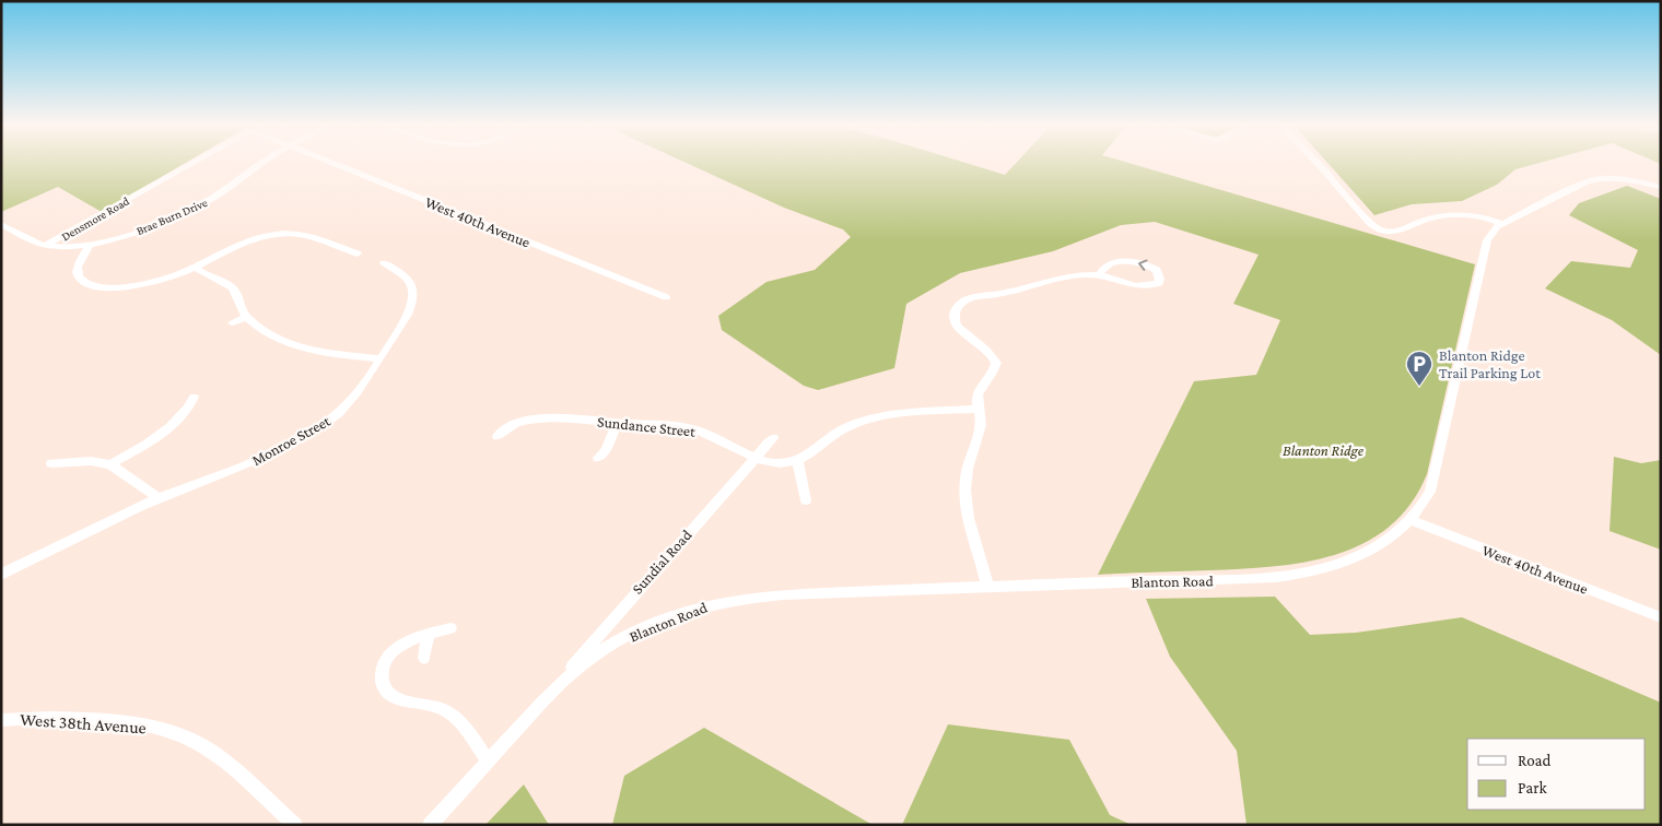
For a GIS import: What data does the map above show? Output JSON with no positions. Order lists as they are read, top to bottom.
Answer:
{
  "streets": {
    "street": [
      "Brae Burn Drive",
      "Densmore Road",
      "West 40th Avenue",
      "Sundance Street",
      "Monroe Street",
      "Sundial Road",
      "Blanton Road",
      "West 38th Avenue"
    ]
  },
  "crossings": [
    ["Brae Burn Drive", "Densmore Road"],
    ["West 40th Avenue", "Blanton Road"],
    ["Sundance Street", "Sundial Road"],
    ["Sundial Road", "Blanton Road"]
  ],
  "parks": ["Blanton Ridge"],
  "places": {
    "parking": ["Blanton Ridge Trail Parking Lot"]
  },
  "legend": ["Road", "Park"]
}
